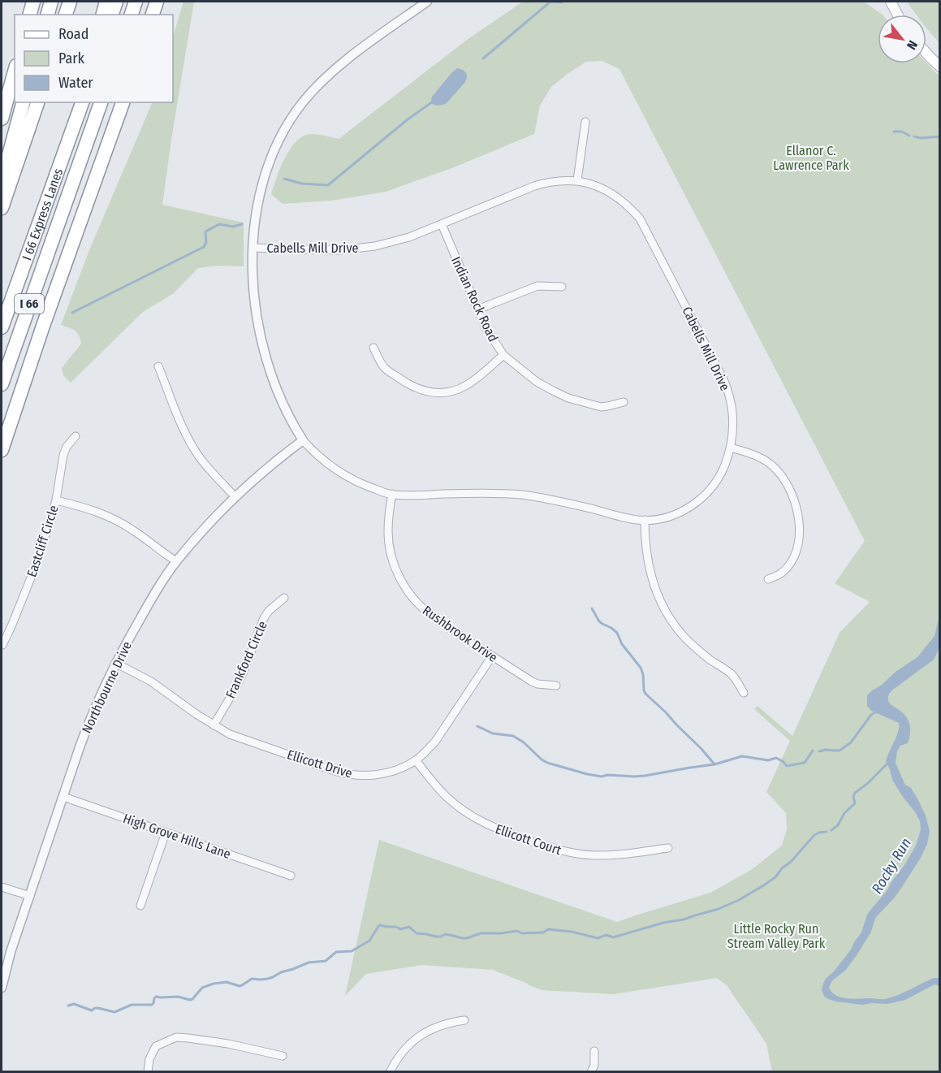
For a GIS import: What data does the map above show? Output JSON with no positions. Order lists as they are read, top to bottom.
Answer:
{
  "streets": {
    "highway": ["I 66 Express Lanes", "I 66"],
    "street": [
      "Cabells Mill Drive",
      "Indian Rock Road",
      "Eastcliff Circle",
      "Rushbrook Drive",
      "Frankford Circle",
      "Northbourne Drive",
      "Ellicott Drive",
      "High Grove Hills Lane",
      "Ellicott Court"
    ]
  },
  "crossings": [
    ["Cabells Mill Drive", "Indian Rock Road"],
    ["Cabells Mill Drive", "Rushbrook Drive"],
    ["Cabells Mill Drive", "Northbourne Drive"],
    ["Rushbrook Drive", "Ellicott Drive"],
    ["Frankford Circle", "Ellicott Drive"],
    ["Northbourne Drive", "Ellicott Drive"],
    ["Northbourne Drive", "High Grove Hills Lane"],
    ["Ellicott Drive", "Ellicott Court"]
  ],
  "water": ["Rocky Run"],
  "parks": ["Ellanor C. Lawrence Park", "Little Rocky Run Stream Valley Park"],
  "legend": ["Road", "Park", "Water"],
  "north": "bottom right"
}
